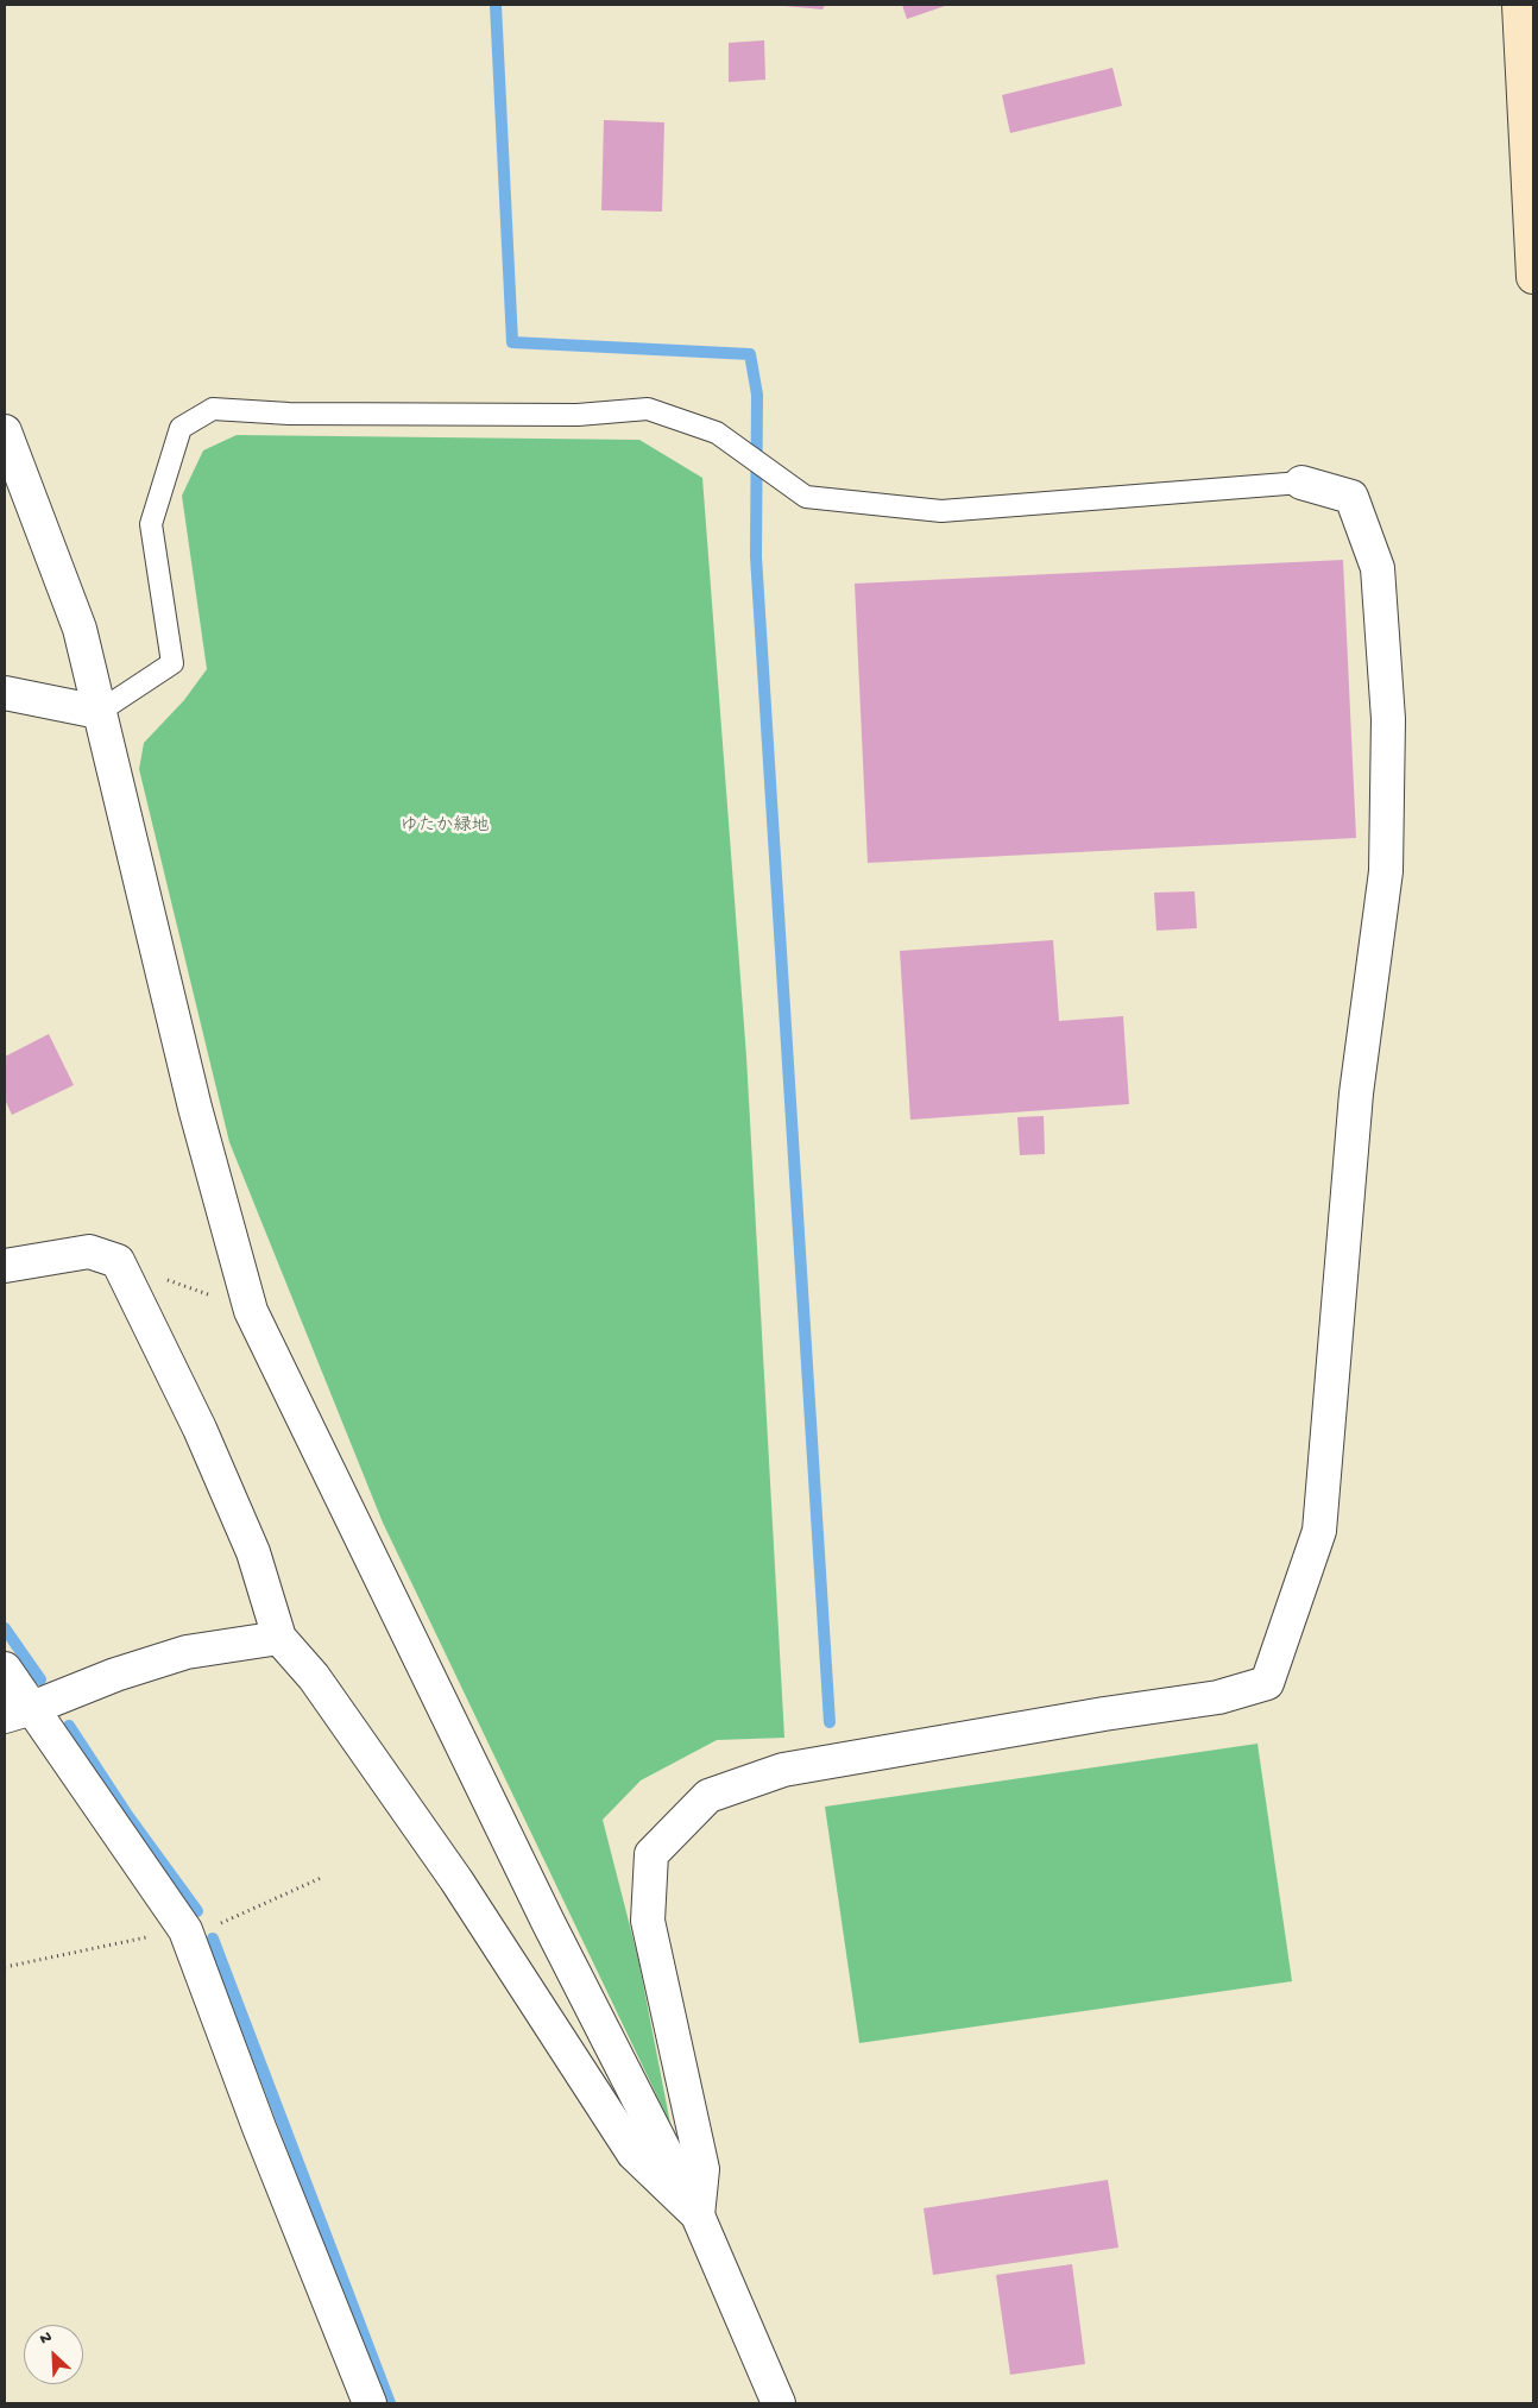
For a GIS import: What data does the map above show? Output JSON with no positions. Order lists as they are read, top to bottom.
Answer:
{
  "parks": ["ゆたか緑地"],
  "north": "top left"
}
